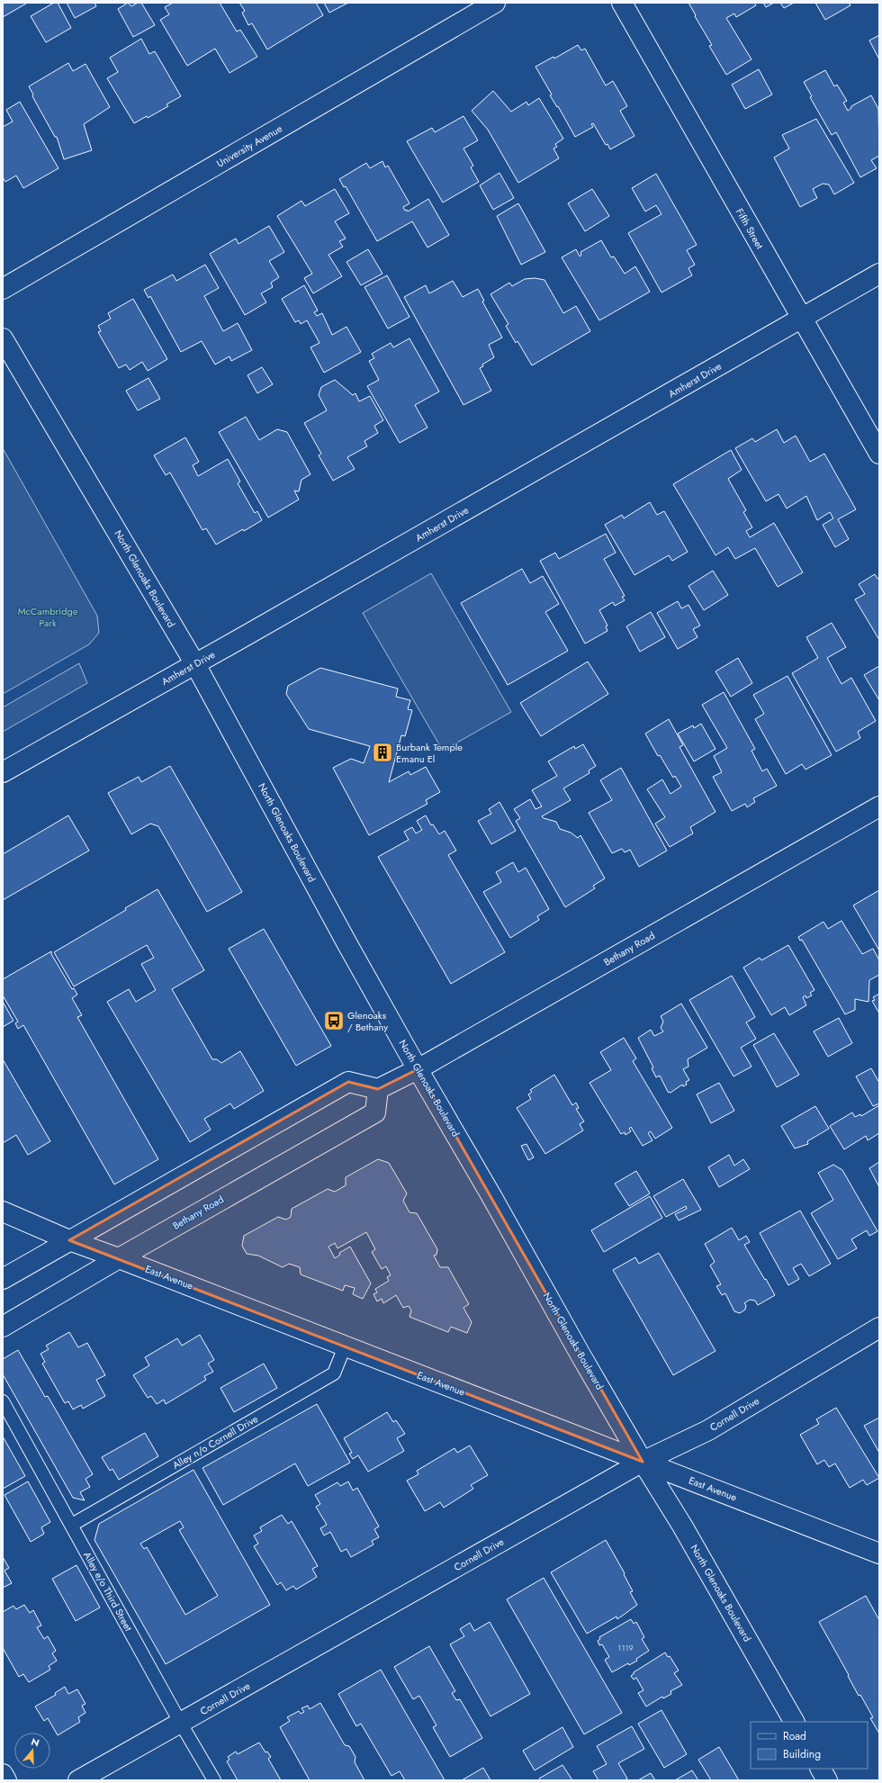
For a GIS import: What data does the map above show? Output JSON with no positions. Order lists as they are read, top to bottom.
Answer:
{
  "streets": {
    "street": [
      "University Avenue",
      "Fifth Street",
      "Amherst Drive",
      "North Glenoaks Boulevard",
      "Bethany Road",
      "East Avenue",
      "Cornell Drive"
    ],
    "lane": ["Alley n/o Cornell Drive", "Alley e/o Third Street"]
  },
  "crossings": [
    ["Fifth Street", "Amherst Drive"],
    ["Amherst Drive", "North Glenoaks Boulevard"],
    ["North Glenoaks Boulevard", "Bethany Road"],
    ["North Glenoaks Boulevard", "East Avenue"],
    ["North Glenoaks Boulevard", "Cornell Drive"],
    ["Bethany Road", "East Avenue"],
    ["East Avenue", "Cornell Drive"],
    ["East Avenue", "Alley n/o Cornell Drive"],
    ["Cornell Drive", "Alley e/o Third Street"],
    ["Alley n/o Cornell Drive", "Alley e/o Third Street"]
  ],
  "parks": ["McCambridge Park"],
  "places": {
    "building": ["Burbank Temple Emanu El"],
    "bus stop": ["Glenoaks / Bethany"]
  },
  "house_numbers": ["1119"],
  "legend": ["Road", "Building"],
  "north": "top"
}
